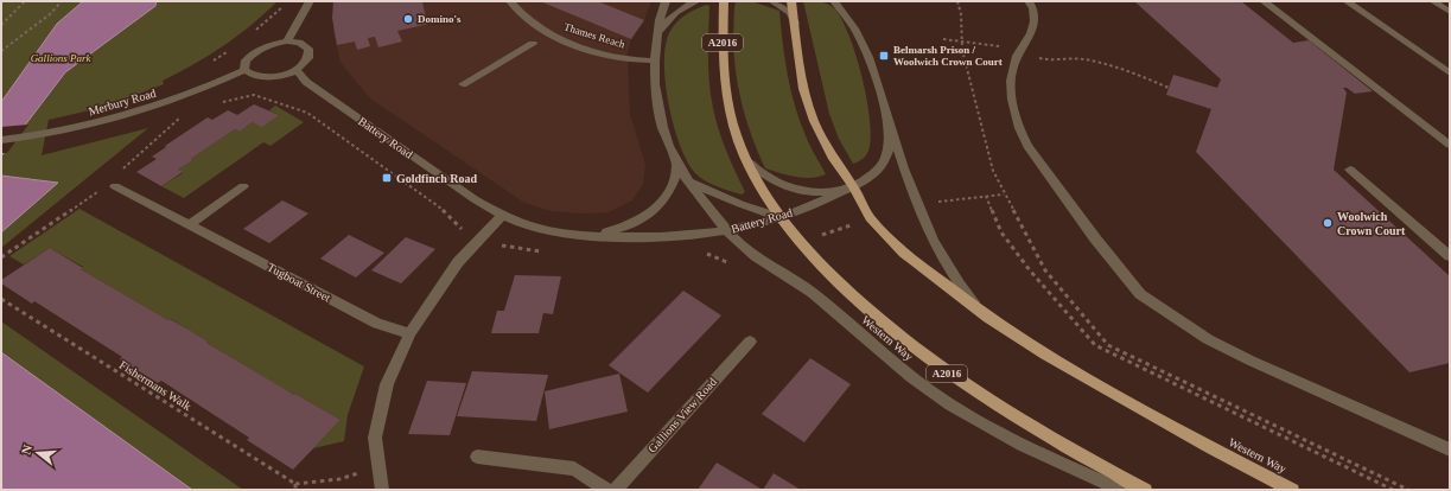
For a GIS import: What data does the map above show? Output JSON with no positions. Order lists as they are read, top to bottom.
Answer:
{
  "streets": {
    "main road": ["A2016", "Western Way"],
    "street": [
      "Thames Reach",
      "Merbury Road",
      "Battery Road",
      "Tugboat Street",
      "Gallions View Road"
    ],
    "path": ["Fishermans Walk"]
  },
  "crossings": [
    ["Thames Reach", "Western Way"],
    ["Battery Road", "Western Way"]
  ],
  "parks": ["Gallions Park"],
  "places": {
    "other": ["Domino's", "Woolwich Crown Court"],
    "transit": ["Belmarsh Prison / Woolwich Crown Court", "Goldfinch Road"]
  },
  "north": "left"
}
